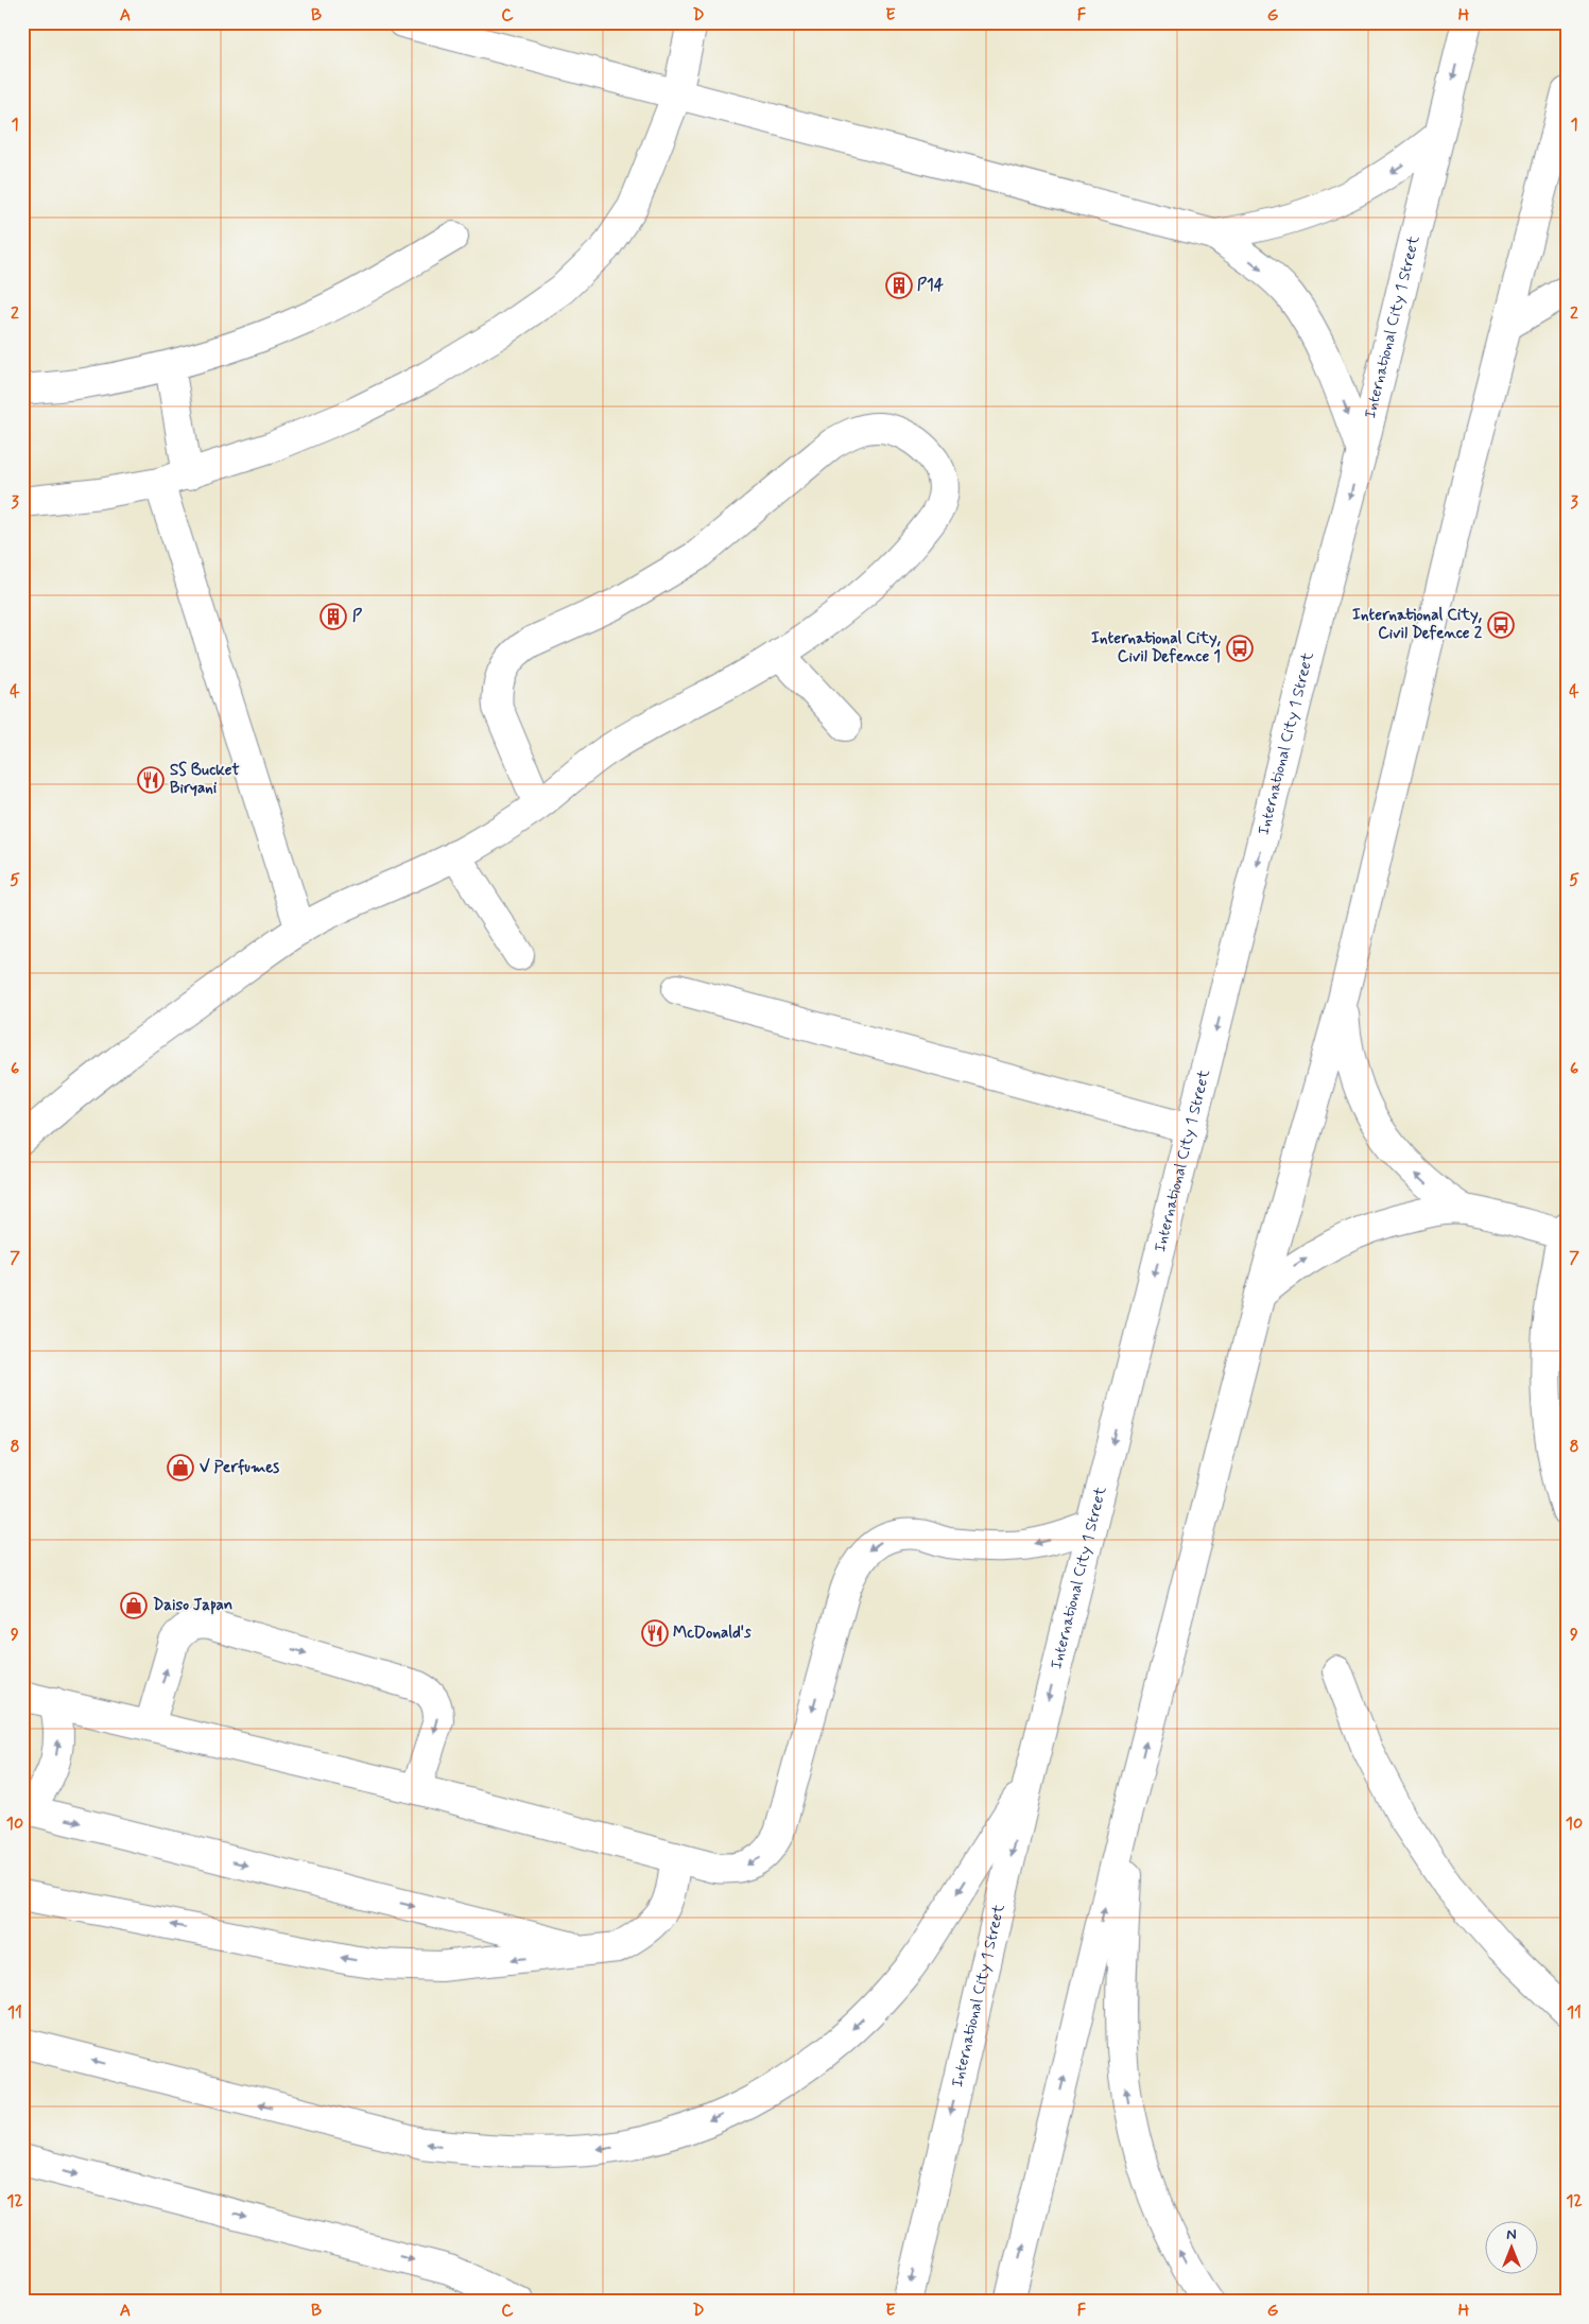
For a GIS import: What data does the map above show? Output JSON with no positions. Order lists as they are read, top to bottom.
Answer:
{
  "streets": {
    "street": ["International City 1 Street"]
  },
  "places": {
    "building": ["P14", "P"],
    "bus stop": ["International City, Civil Defence 2", "International City, Civil Defence 1"],
    "restaurant": ["SS Bucket Biryani", "McDonald's"],
    "shop": ["V Perfumes", "Daiso Japan"]
  },
  "north": "top",
  "grid": {
    "columns": [
      "A",
      "B",
      "C",
      "D",
      "E",
      "F",
      "G",
      "H"
    ],
    "rows": [
      "1",
      "2",
      "3",
      "4",
      "5",
      "6",
      "7",
      "8",
      "9",
      "10",
      "11",
      "12"
    ]
  }
}
